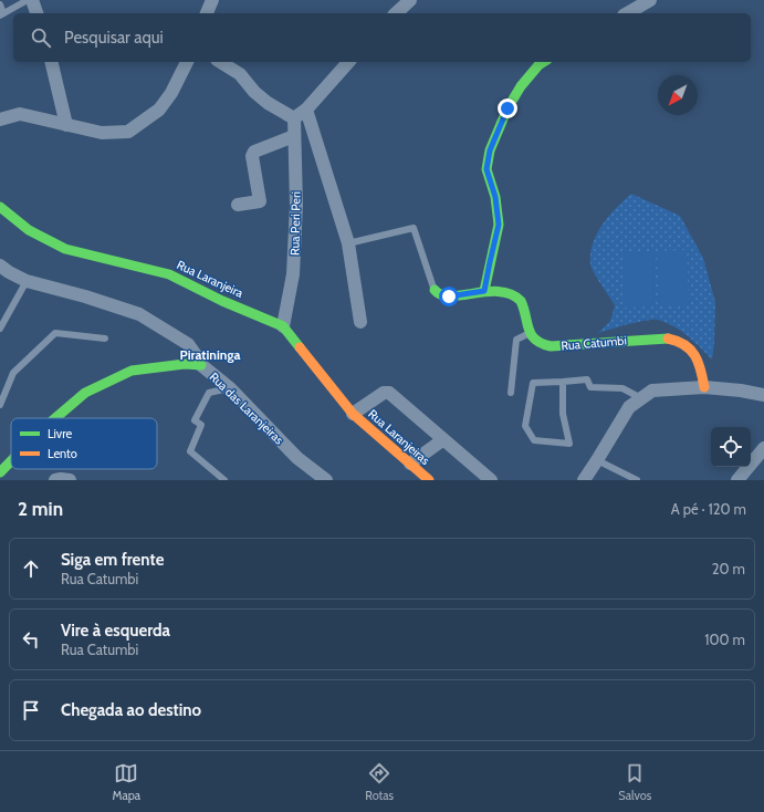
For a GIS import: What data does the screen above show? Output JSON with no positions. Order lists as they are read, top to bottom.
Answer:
{
  "streets": {
    "street": [
      "Rua Peri Peri",
      "Rua Laranjeira",
      "Rua Catumbi",
      "Rua das Laranjeiras",
      "Rua Laranjeiras"
    ]
  },
  "crossings": [
    ["Rua Peri Peri", "Rua Laranjeira"],
    ["Rua Laranjeira", "Rua Laranjeiras"]
  ],
  "districts": ["Piratininga"],
  "legend": ["Livre", "Lento"],
  "north": "bottom left",
  "page": {
    "search": "Pesquisar aqui",
    "heading": ["2 min", "A pé · 120 m"],
    "list": [
      ["Siga em frente", "Rua Catumbi", "20 m"],
      ["Vire à esquerda", "Rua Catumbi", "100 m"],
      "Chegada ao destino"
    ],
    "nav": ["Mapa", "Rotas", "Salvos"]
  }
}
